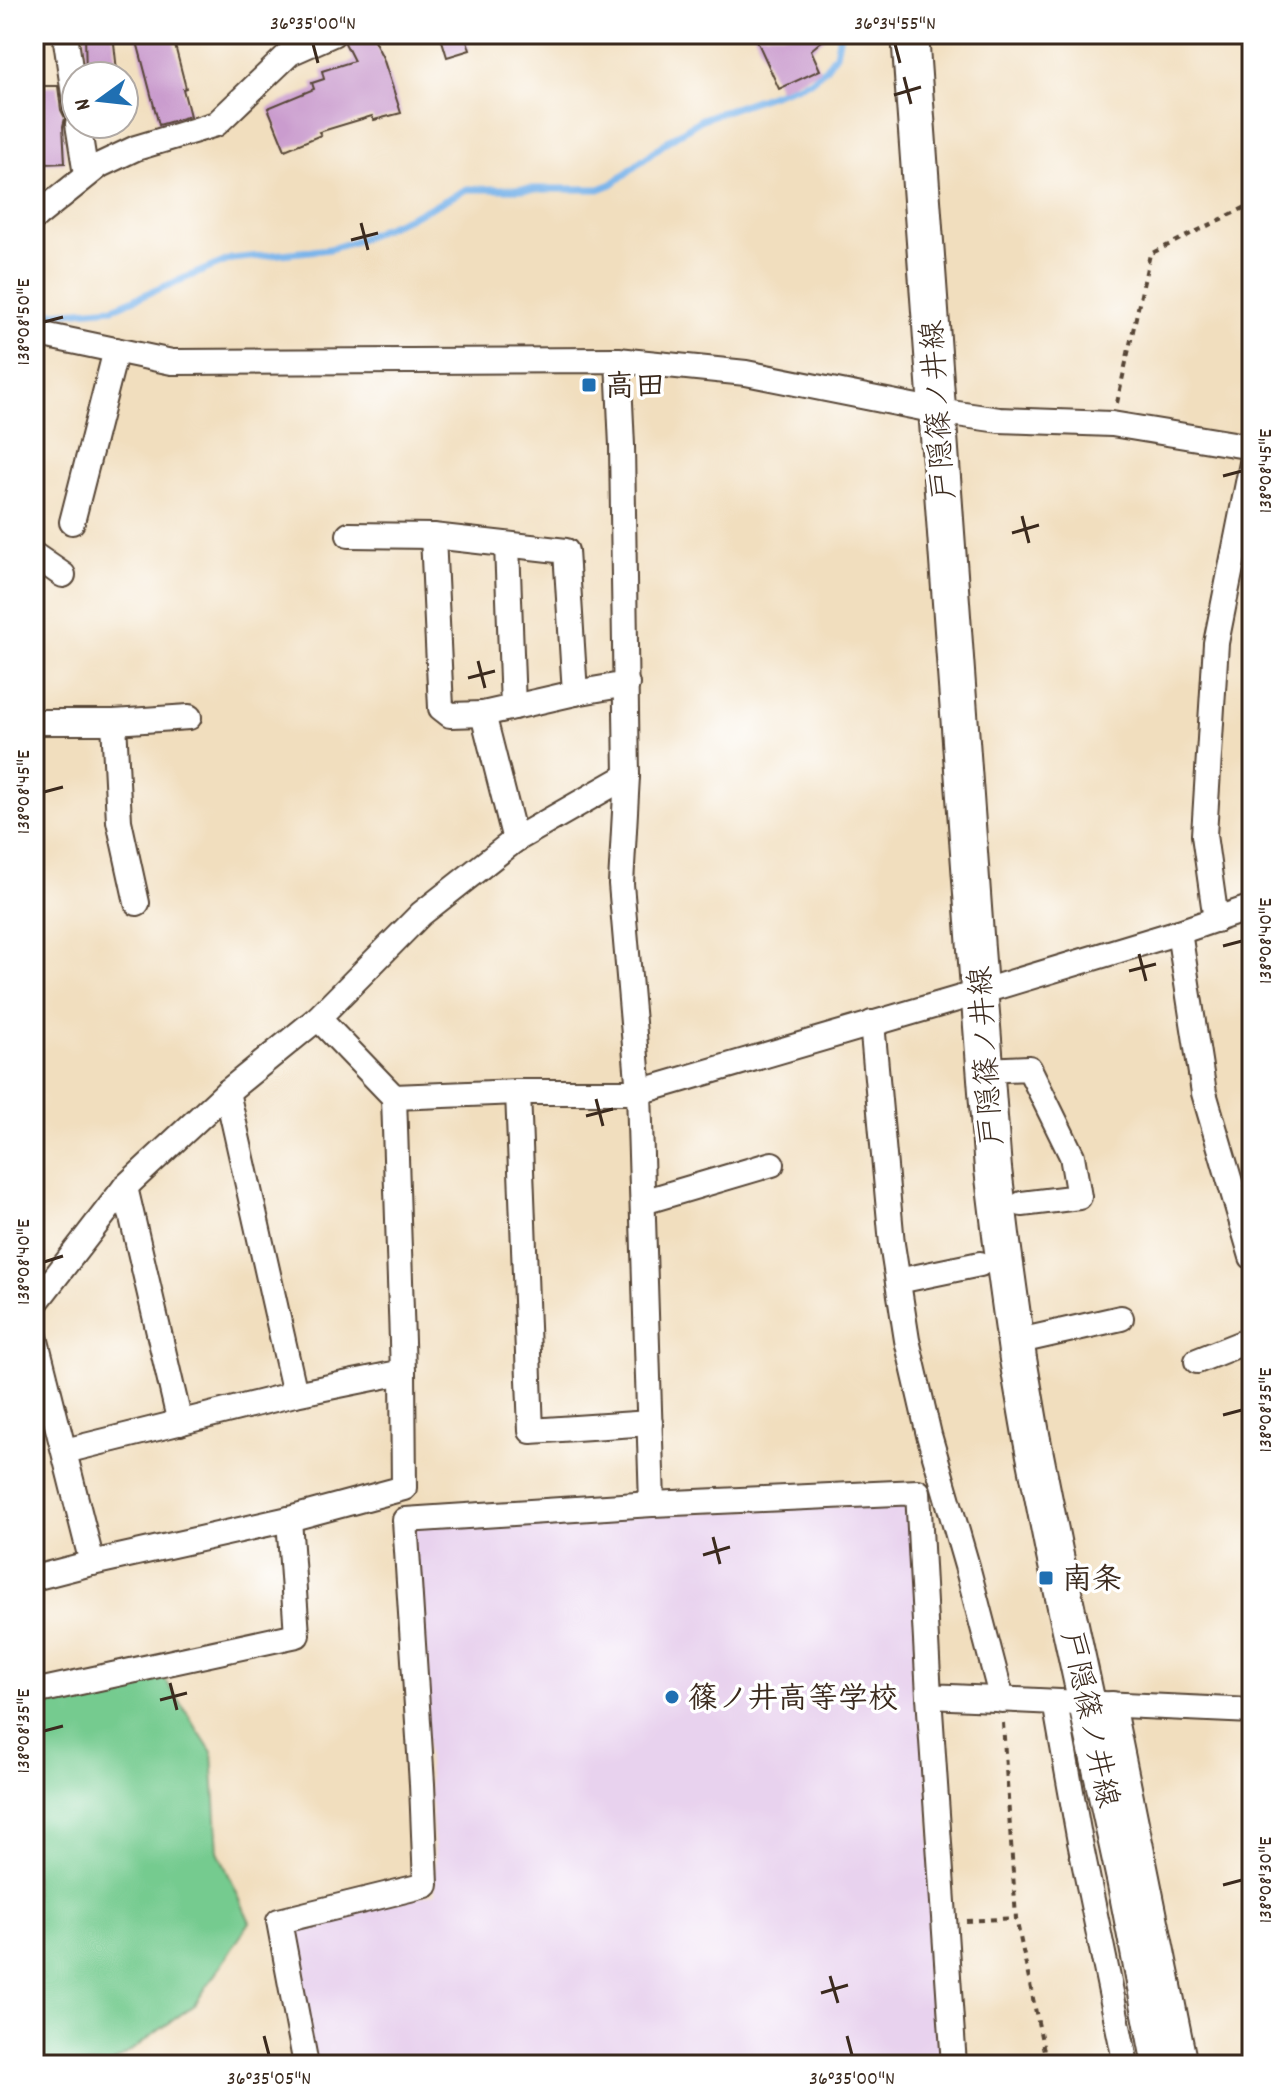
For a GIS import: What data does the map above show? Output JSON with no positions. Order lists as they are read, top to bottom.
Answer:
{
  "streets": {
    "main road": ["戸隠篠ノ井線"]
  },
  "places": {
    "transit": ["高田", "南条"],
    "other": ["篠ノ井高等学校"]
  },
  "north": "left",
  "coordinates": [
    "36°35'00\"N",
    "36°34'55\"N",
    "138°08'50\"E",
    "138°08'45\"E",
    "138°08'40\"E",
    "138°08'35\"E",
    "138°08'30\"E",
    "36°35'05\"N"
  ]
}
